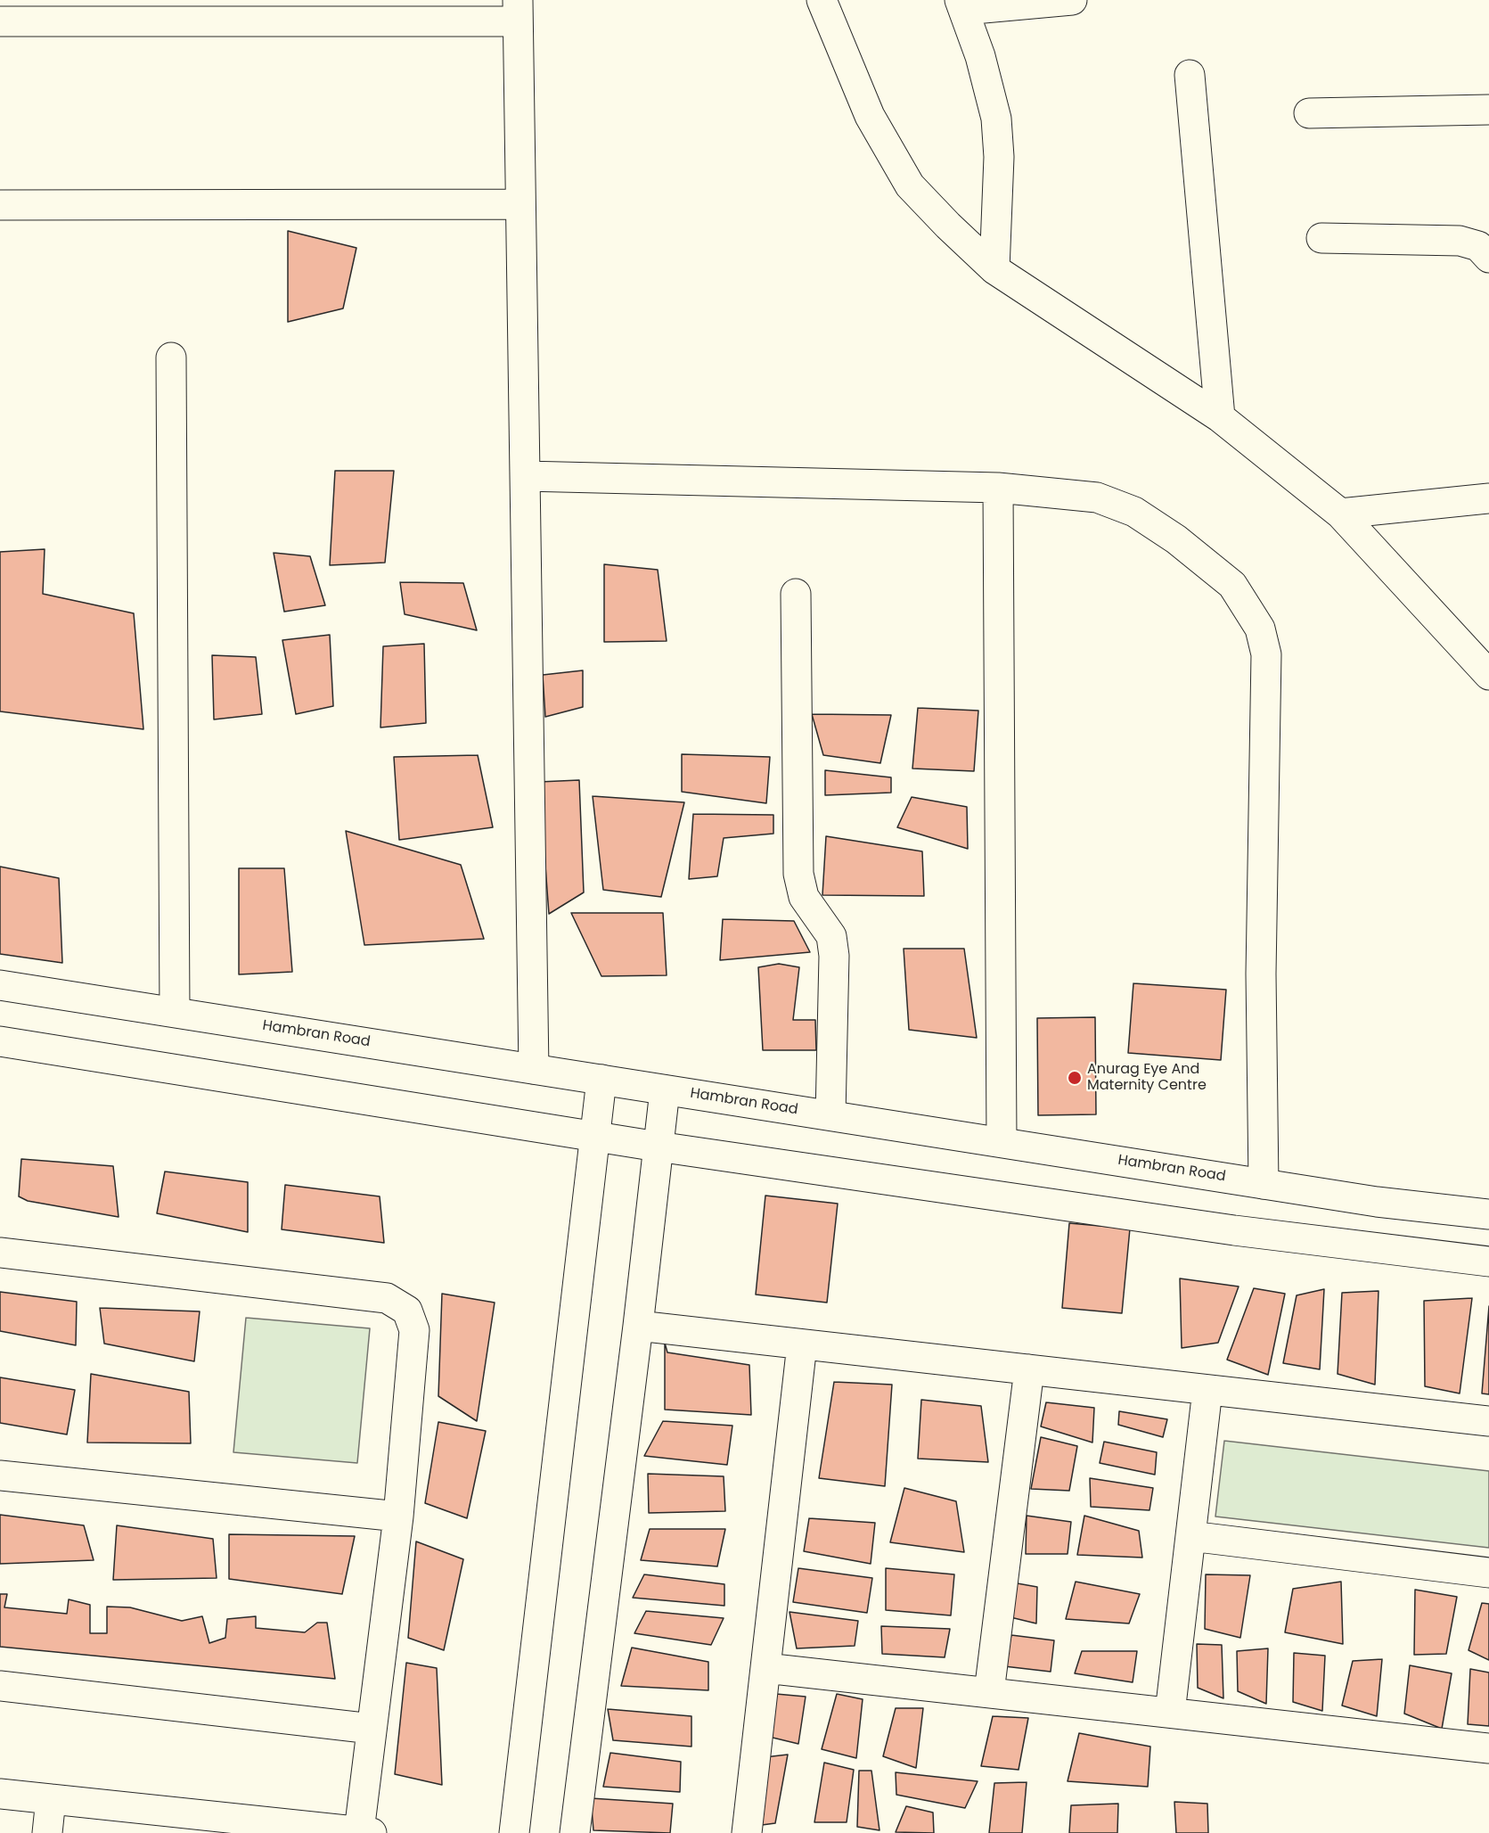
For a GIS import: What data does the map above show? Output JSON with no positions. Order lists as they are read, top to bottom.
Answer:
{
  "streets": {
    "street": ["Hambran Road"]
  },
  "places": ["Anurag Eye And Maternity Centre"]
}
